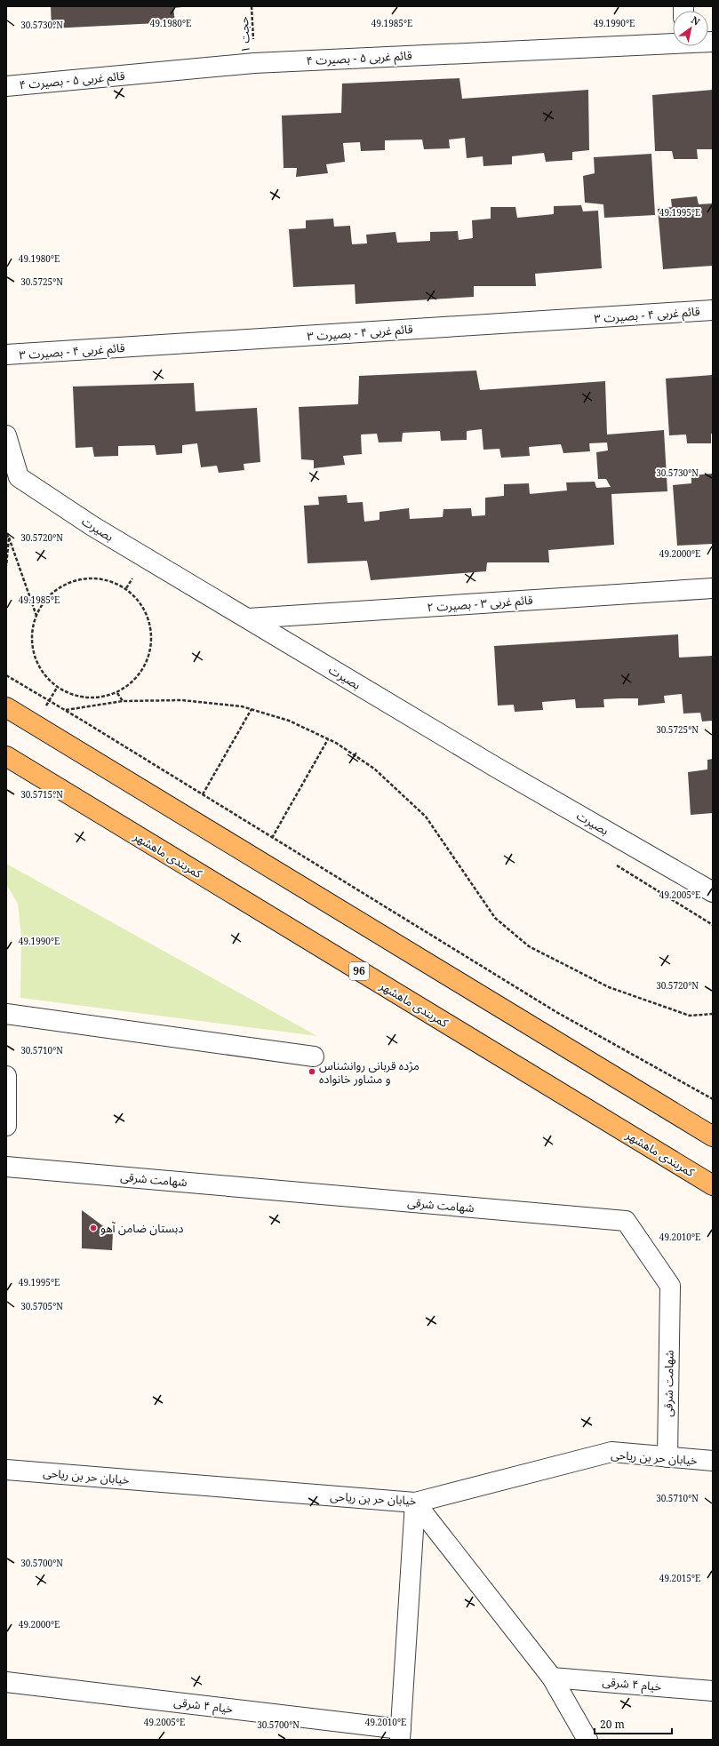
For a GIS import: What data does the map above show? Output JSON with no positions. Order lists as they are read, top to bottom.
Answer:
{
  "streets": {
    "main road": ["کمربندی ماهشهر", "96"],
    "street": [
      "قائم غربی ۵ - بصیرت ۴",
      "قائم غربی ۴ - بصیرت ۳",
      "بصیرت",
      "قائم غربی ۳ - بصیرت ۲",
      "شهامت شرقی",
      "خیابان حر بن ریاحی",
      "خیام ۴ شرقی"
    ],
    "path": ["حجت ۱"]
  },
  "crossings": [
    ["حجت ۱", "قائم غربی ۵ - بصیرت ۴"],
    ["بصیرت", "قائم غربی ۳ - بصیرت ۲"],
    ["شهامت شرقی", "خیابان حر بن ریاحی"]
  ],
  "places": ["مژده قربانی روانشناس و مشاور خانواده", "دبستان ضامن آهو"],
  "scale_bar": "20 m",
  "north": "top right",
  "coordinates": [
    "49.1985°E",
    "49.1980°E",
    "49.1990°E",
    "30.5730°N",
    "49.1995°E",
    "30.5725°N",
    "30.5720°N",
    "49.2000°E",
    "30.5715°N",
    "49.2005°E",
    "30.5710°N",
    "49.2010°E",
    "30.5705°N",
    "30.5700°N",
    "49.2015°E"
  ]
}
